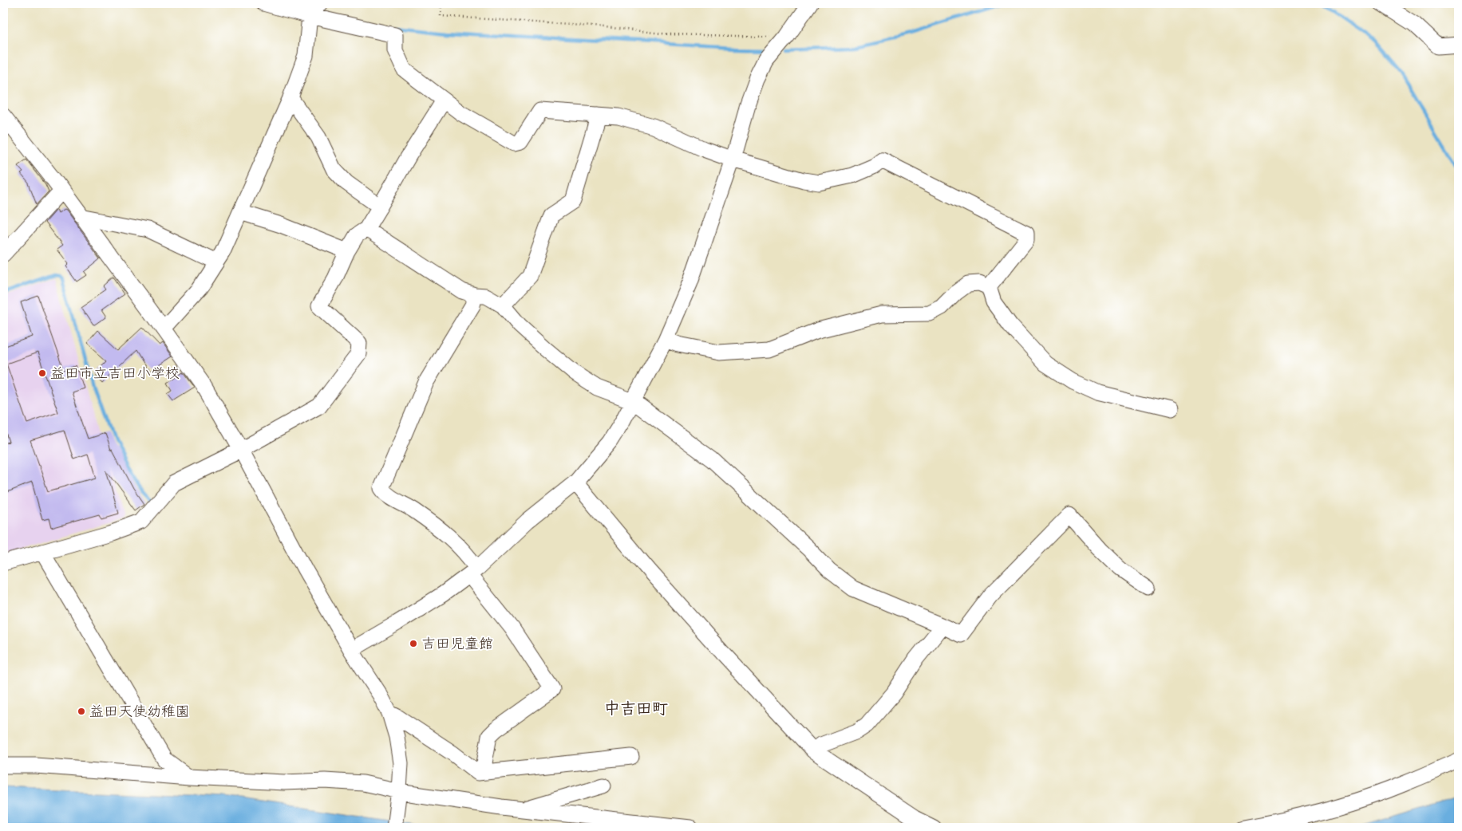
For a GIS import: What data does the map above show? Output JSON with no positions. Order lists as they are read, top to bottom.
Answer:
{
  "districts": ["中吉田町"],
  "places": ["益田市立吉田小学校", "吉田児童館", "益田天使幼稚園"]
}
